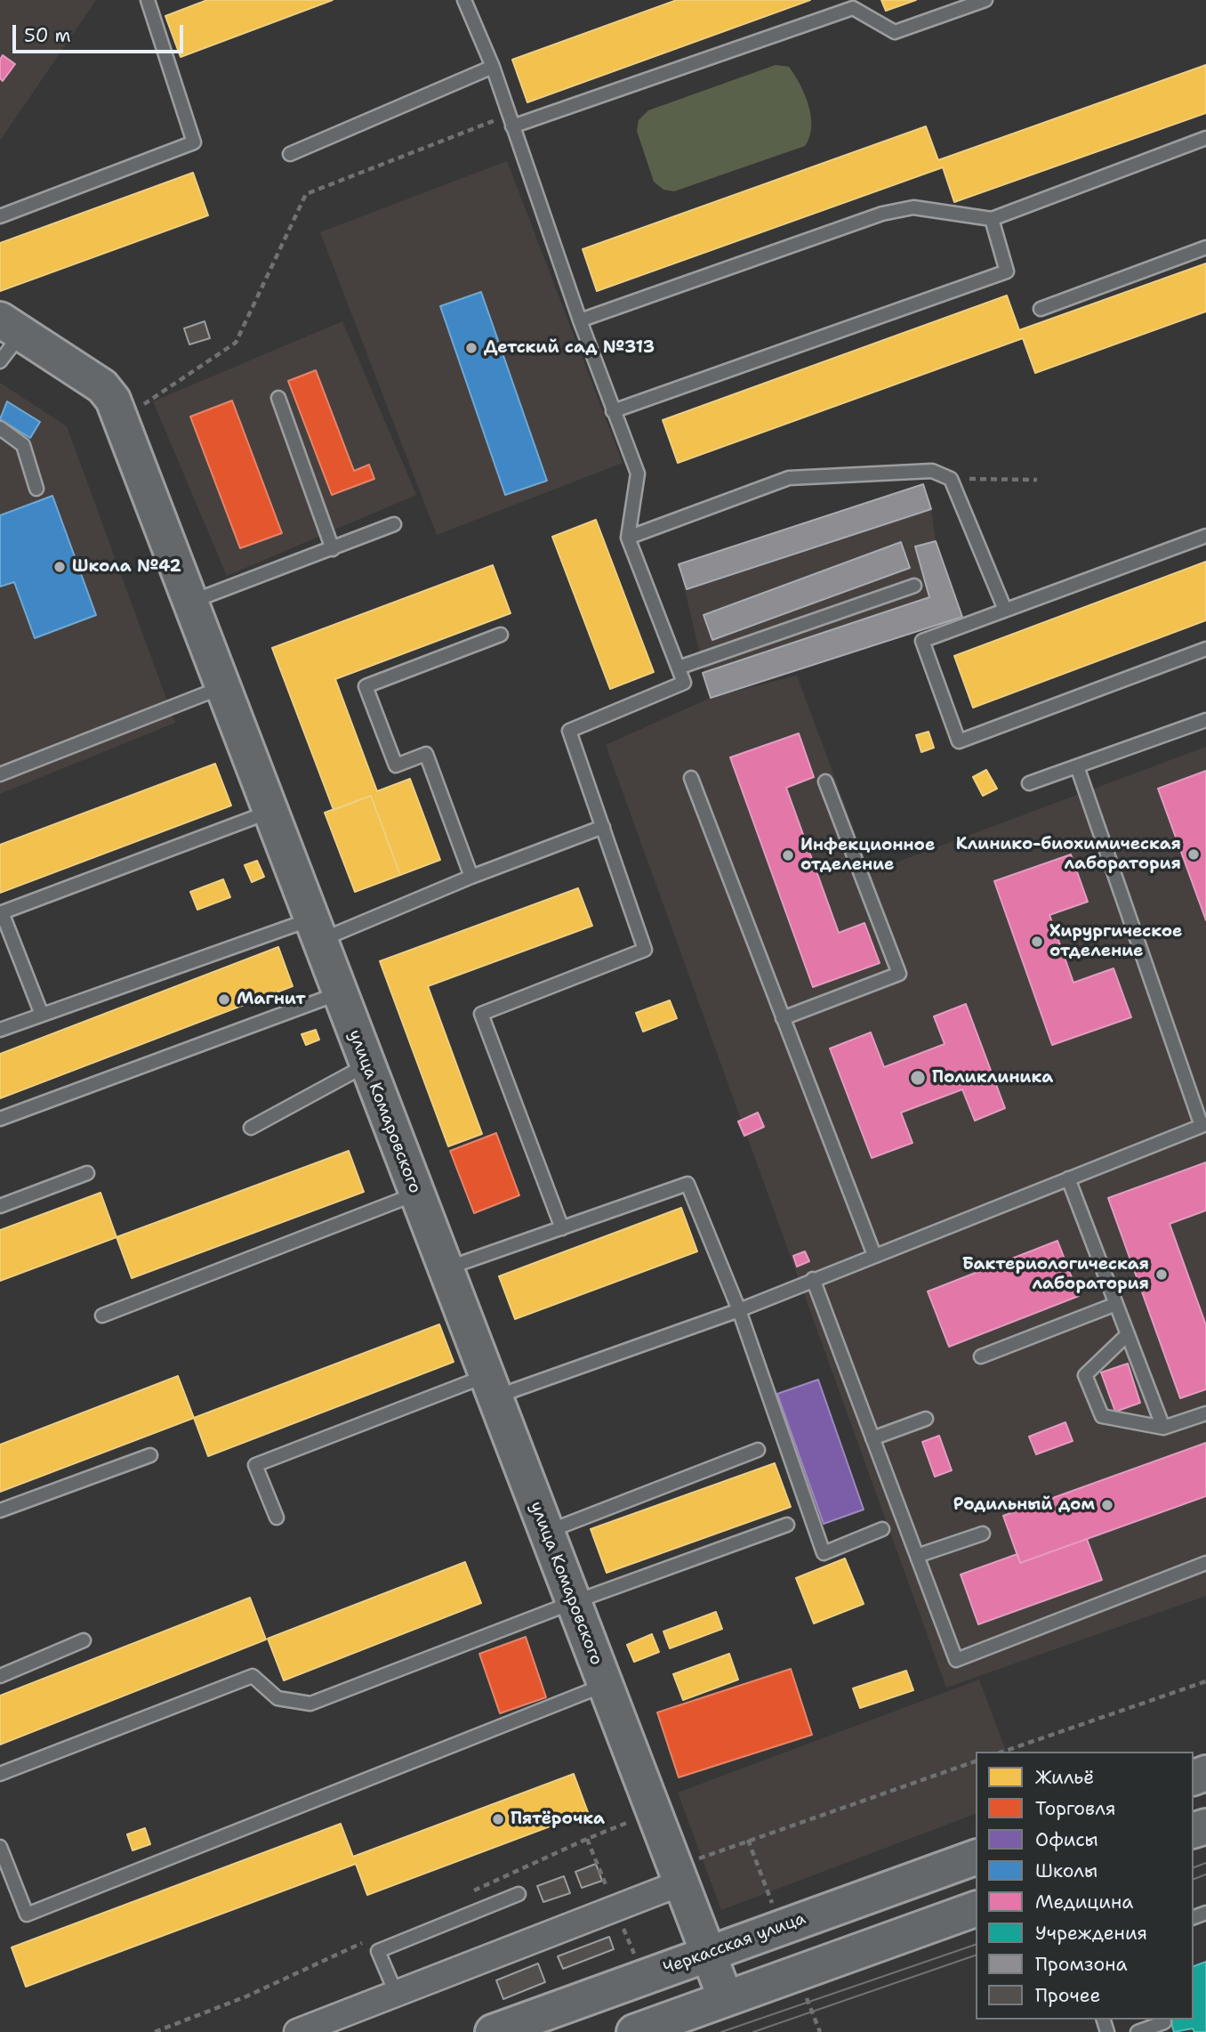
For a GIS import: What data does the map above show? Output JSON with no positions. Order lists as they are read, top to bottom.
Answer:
{
  "streets": {
    "street": ["улица Комаровского", "Черкасская улица"]
  },
  "crossings": [
    ["улица Комаровского", "Черкасская улица"]
  ],
  "places": [
    "Детский сад №313",
    "Школа №42",
    "Клинико-биохимическая лаборатория",
    "Инфекционное отделение",
    "Хирургическое отделение",
    "Магнит",
    "Поликлиника",
    "Бактериологическая лаборатория",
    "Родильный дом",
    "Пятёрочка"
  ],
  "legend": [
    "Жильё",
    "Торговля",
    "Офисы",
    "Школы",
    "Медицина",
    "Учреждения",
    "Промзона",
    "Прочее"
  ],
  "scale_bar": "50 m"
}
